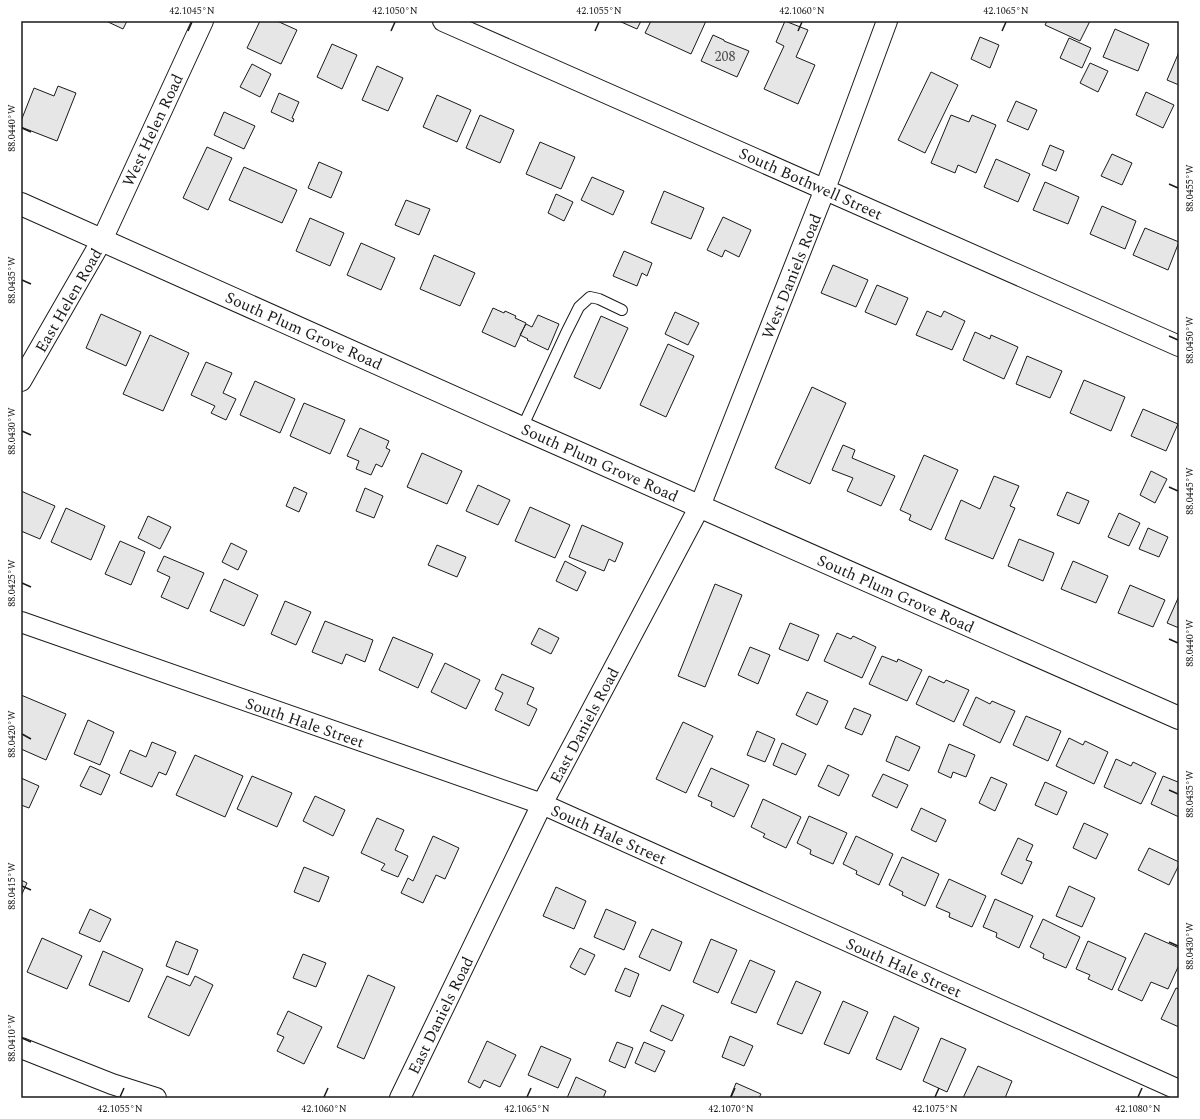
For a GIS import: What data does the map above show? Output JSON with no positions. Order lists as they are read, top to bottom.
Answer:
{
  "streets": {
    "main road": ["South Plum Grove Road"],
    "street": [
      "West Helen Road",
      "South Bothwell Street",
      "West Daniels Road",
      "East Helen Road",
      "South Hale Street",
      "East Daniels Road"
    ]
  },
  "crossings": [
    ["West Helen Road", "East Helen Road"],
    ["West Helen Road", "South Plum Grove Road"],
    ["South Bothwell Street", "West Daniels Road"],
    ["West Daniels Road", "South Plum Grove Road"],
    ["West Daniels Road", "East Daniels Road"],
    ["East Helen Road", "South Plum Grove Road"],
    ["South Plum Grove Road", "East Daniels Road"],
    ["South Hale Street", "East Daniels Road"]
  ],
  "house_numbers": ["208"],
  "coordinates": [
    "42.1045°N",
    "42.1050°N",
    "42.1055°N",
    "42.1060°N",
    "42.1065°N",
    "88.0440°W",
    "88.0455°W",
    "88.0435°W",
    "88.0450°W",
    "88.0430°W",
    "88.0445°W",
    "88.0425°W",
    "88.0420°W",
    "88.0415°W",
    "88.0410°W",
    "42.1070°N",
    "42.1075°N",
    "42.1080°N"
  ]
}
